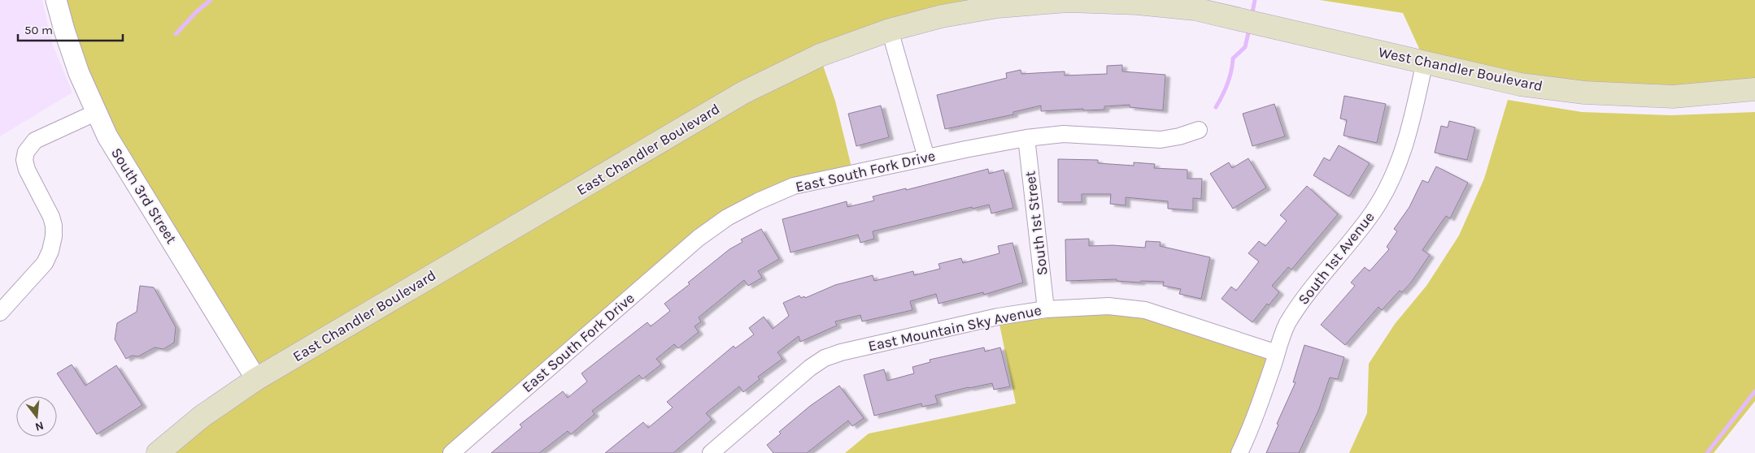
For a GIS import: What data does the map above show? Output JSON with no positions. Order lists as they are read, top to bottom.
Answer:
{
  "streets": {
    "main road": ["West Chandler Boulevard", "East Chandler Boulevard"],
    "street": [
      "East South Fork Drive",
      "South 3rd Street",
      "South 1st Street",
      "South 1st Avenue",
      "East Mountain Sky Avenue"
    ]
  },
  "crossings": [
    ["West Chandler Boulevard", "East Chandler Boulevard"],
    ["West Chandler Boulevard", "South 1st Avenue"],
    ["East Chandler Boulevard", "South 3rd Street"],
    ["East South Fork Drive", "South 1st Street"],
    ["South 1st Street", "East Mountain Sky Avenue"],
    ["South 1st Avenue", "East Mountain Sky Avenue"]
  ],
  "scale_bar": "50 m",
  "north": "bottom"
}
